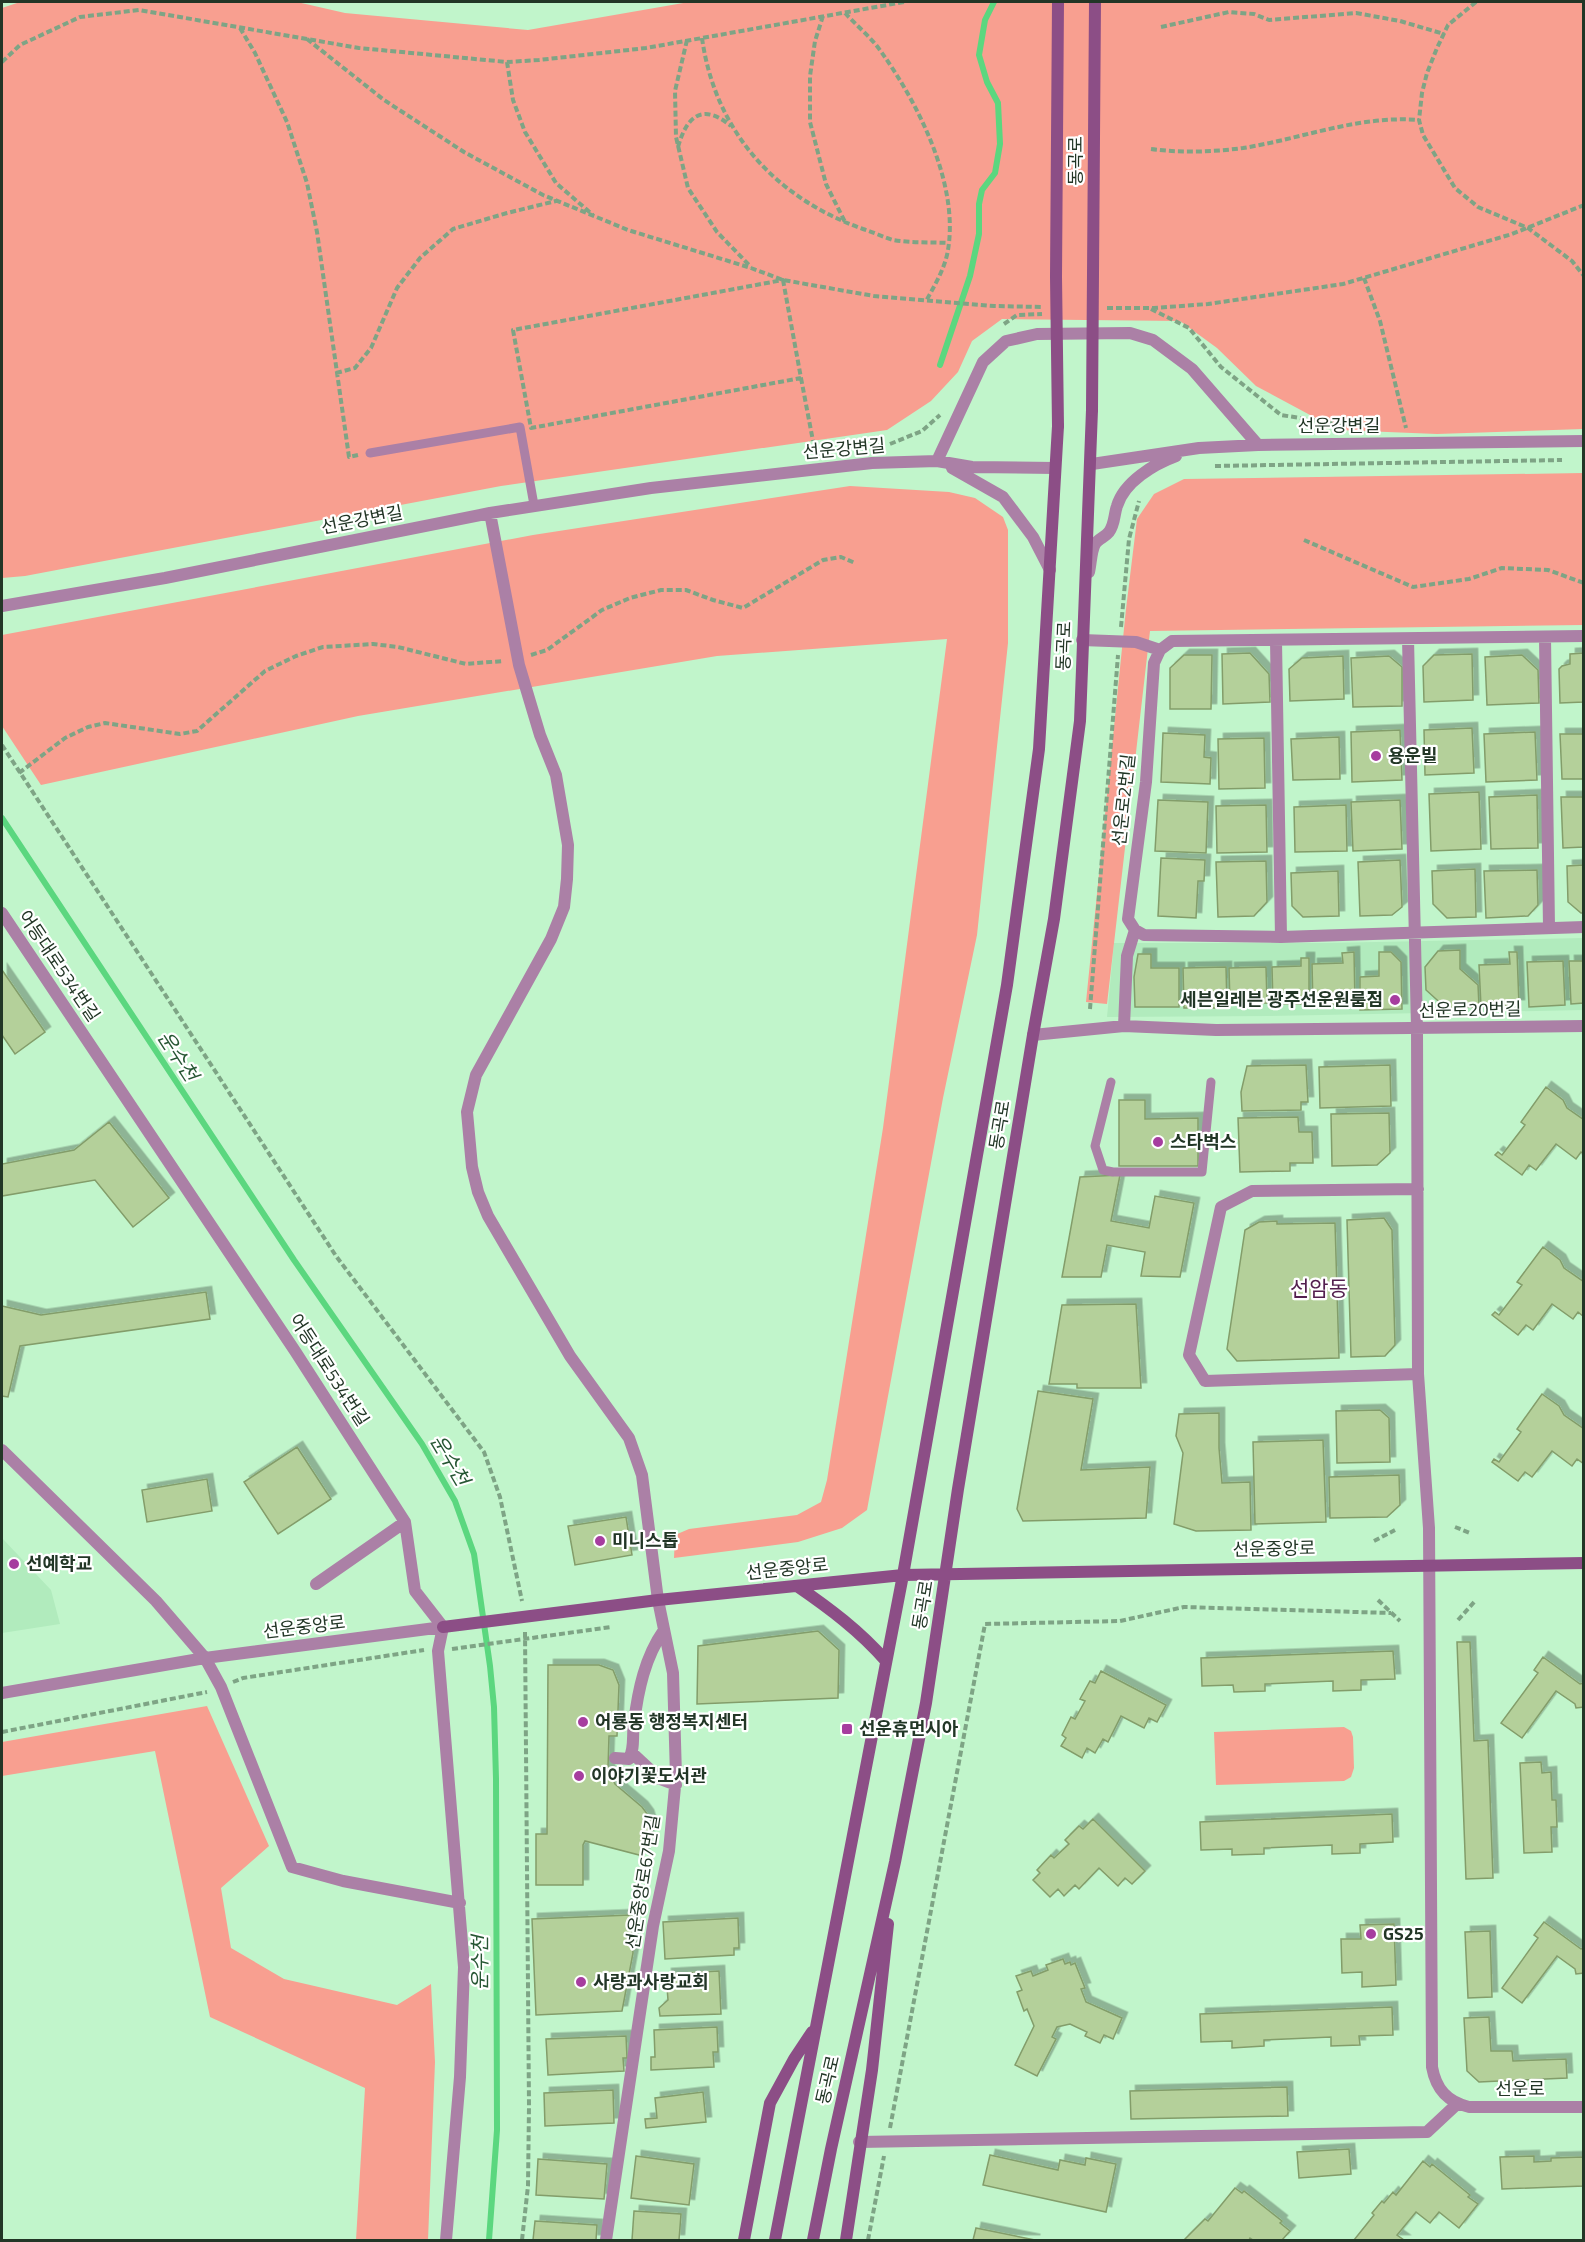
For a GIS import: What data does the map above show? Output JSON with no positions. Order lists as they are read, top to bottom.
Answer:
{
  "streets": {
    "main road": ["동곡로", "선운중앙로"],
    "street": [
      "선운강변길",
      "선운로2번길",
      "어등대로534번길",
      "선운로20번길",
      "선운중앙로67번길",
      "선운로"
    ]
  },
  "crossings": [
    ["동곡로", "선운강변길"],
    ["동곡로", "선운로20번길"],
    ["동곡로", "선운중앙로"],
    ["선운강변길", "선운중앙로67번길"],
    ["어등대로534번길", "선운중앙로"],
    ["선운중앙로", "선운중앙로67번길"]
  ],
  "districts": ["선암동"],
  "water": ["운수천"],
  "places": {
    "other": [
      "용운빌",
      "세븐일레븐 광주선운원룸점",
      "스타벅스",
      "미니스톱",
      "선예학교",
      "어룡동 행정복지센터",
      "이야기꽃도서관",
      "GS25",
      "사랑과사랑교회"
    ],
    "transit": ["선운휴먼시아"]
  }
}
